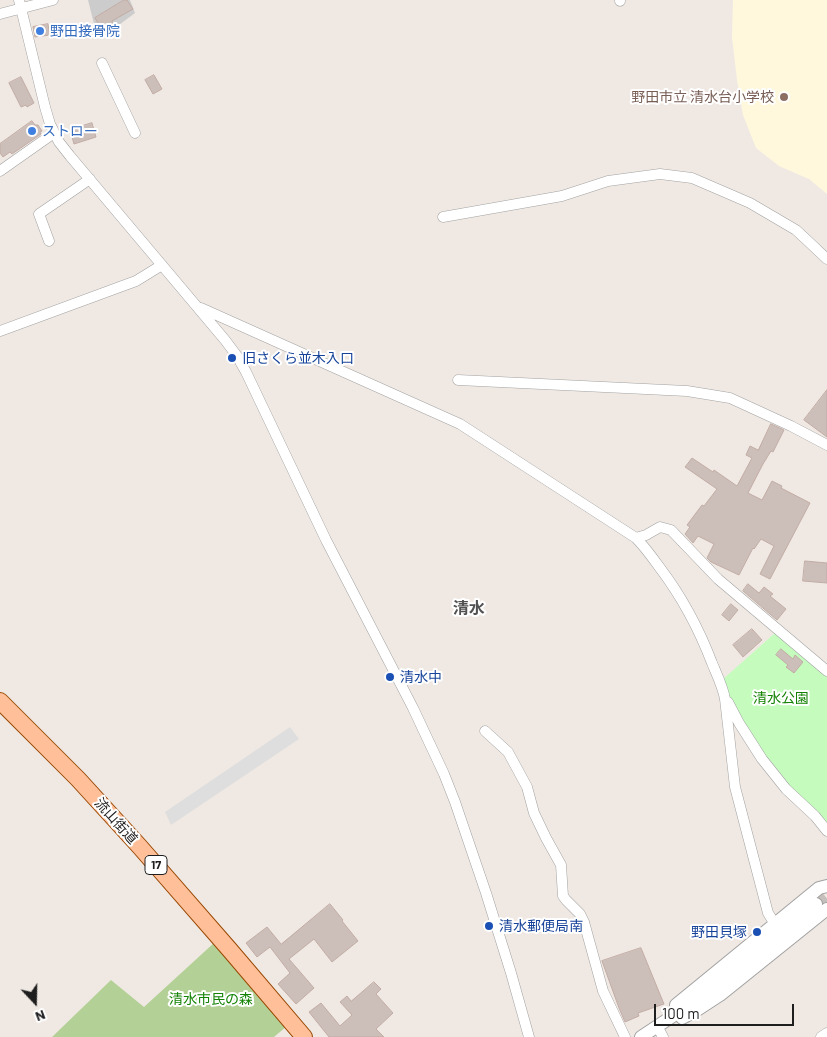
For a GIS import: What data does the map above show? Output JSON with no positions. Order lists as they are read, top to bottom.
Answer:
{
  "streets": {
    "main road": ["流山街道", "17"]
  },
  "districts": ["清水"],
  "parks": ["清水公園", "清水市民の森"],
  "places": [
    "野田接骨院",
    "野田市立 清水台小学校",
    "ストロー",
    "旧さくら並木入口",
    "清水中",
    "清水郵便局南",
    "野田貝塚"
  ],
  "scale_bar": "100 m",
  "north": "bottom"
}
